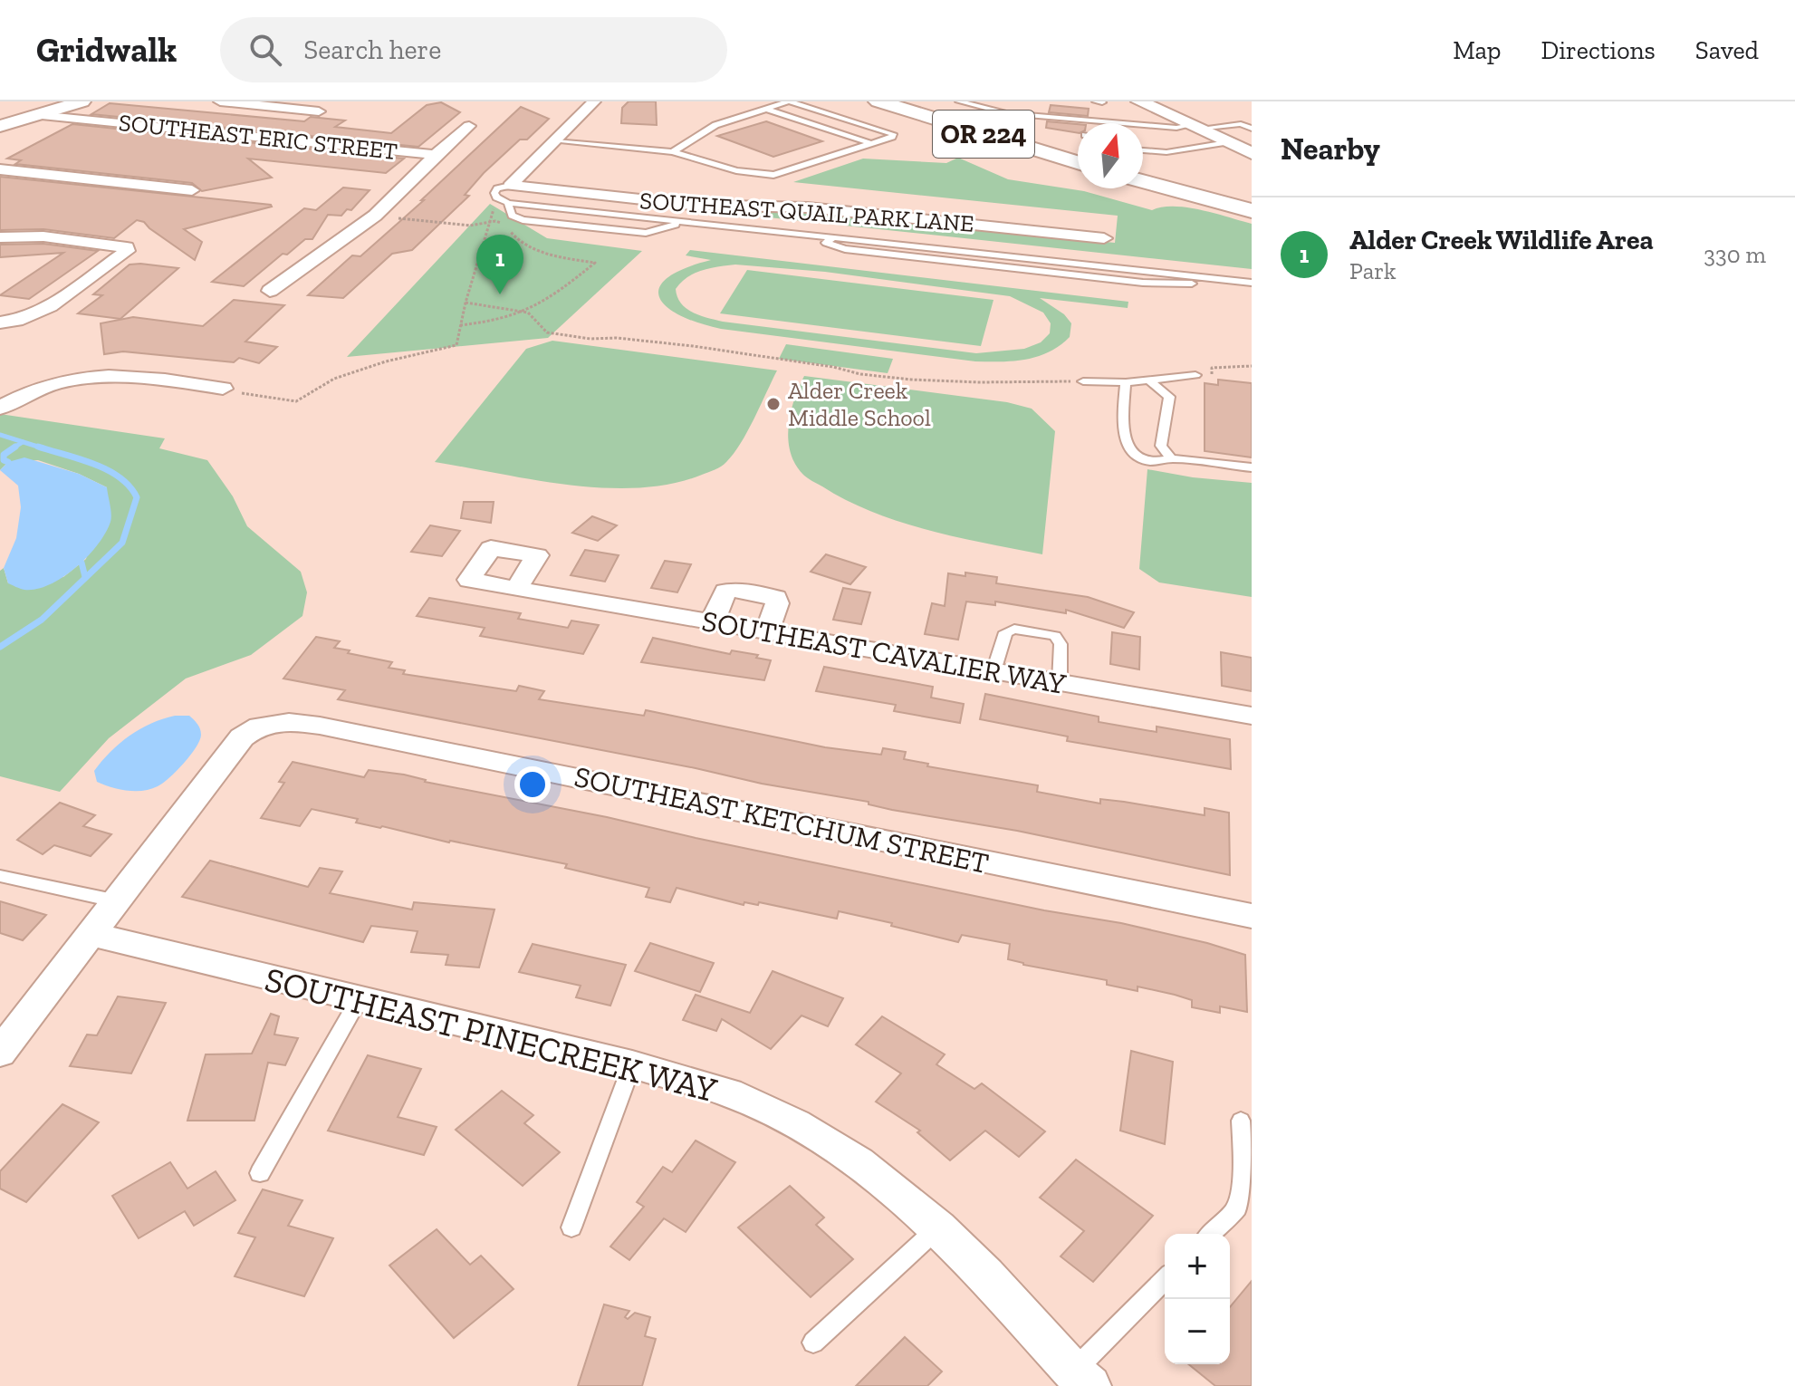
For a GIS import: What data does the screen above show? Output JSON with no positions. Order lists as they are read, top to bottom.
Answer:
{
  "streets": {
    "highway": ["OR 224"],
    "street": [
      "SOUTHEAST ERIC STREET",
      "SOUTHEAST QUAIL PARK LANE",
      "SOUTHEAST CAVALIER WAY",
      "SOUTHEAST KETCHUM STREET",
      "SOUTHEAST PINECREEK WAY"
    ]
  },
  "places": ["Alder Creek Middle School"],
  "north": "top",
  "page": {
    "header": "Gridwalk",
    "search": "Search here",
    "nav": ["Map", "Directions", "Saved"],
    "heading": "Nearby",
    "list": [
      {
        "mark": "1",
        "name": "Alder Creek Wildlife Area",
        "note": "Park",
        "value": "330 m"
      }
    ],
    "pins": "1",
    "map_buttons": ["+", "−"]
  }
}
